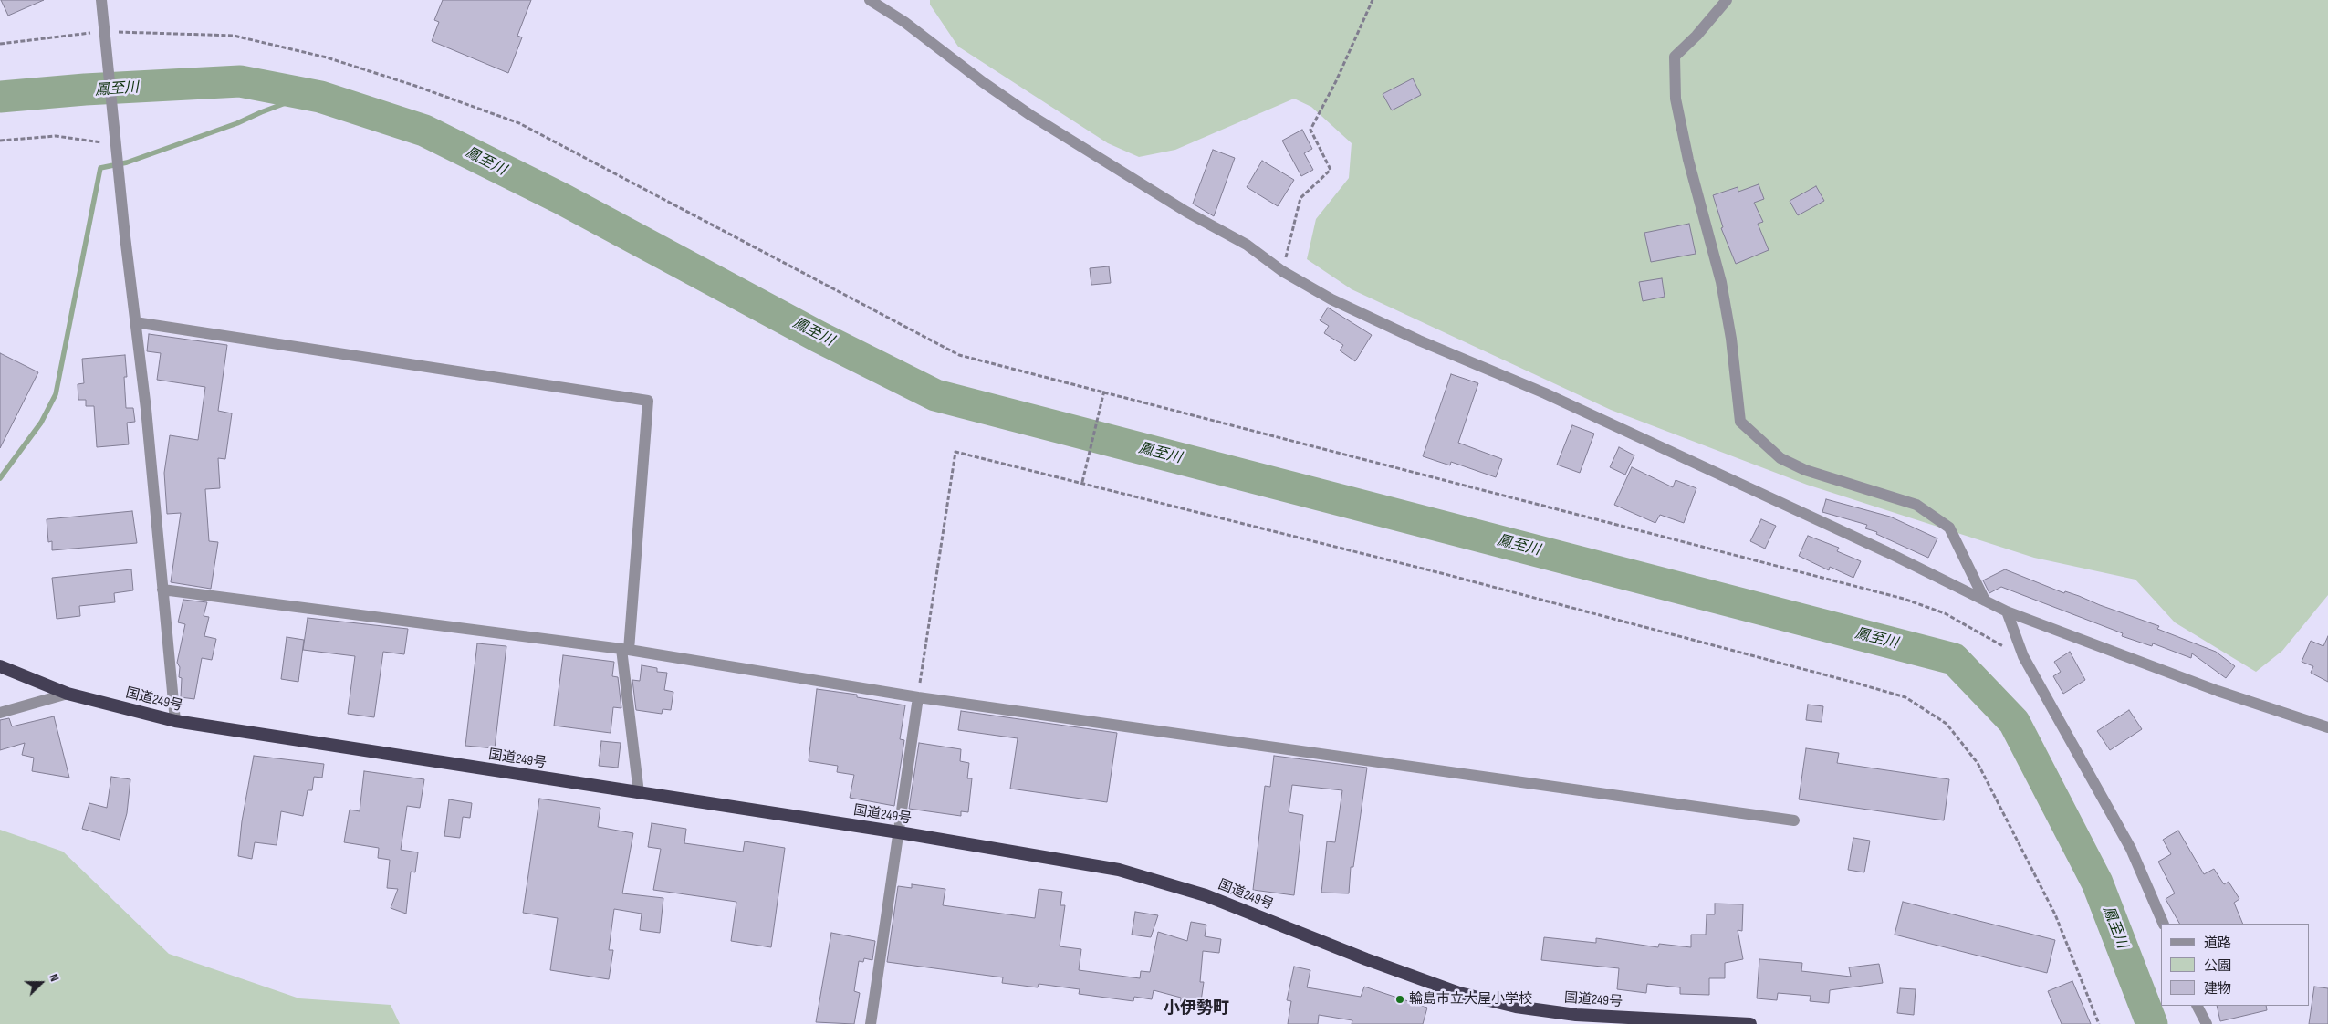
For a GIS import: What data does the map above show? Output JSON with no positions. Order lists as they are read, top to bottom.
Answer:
{
  "streets": {
    "highway": ["国道249号"]
  },
  "districts": ["小伊勢町"],
  "water": ["鳳至川"],
  "places": ["輪島市立大屋小学校"],
  "legend": ["道路", "公園", "建物"],
  "north": "right"
}
